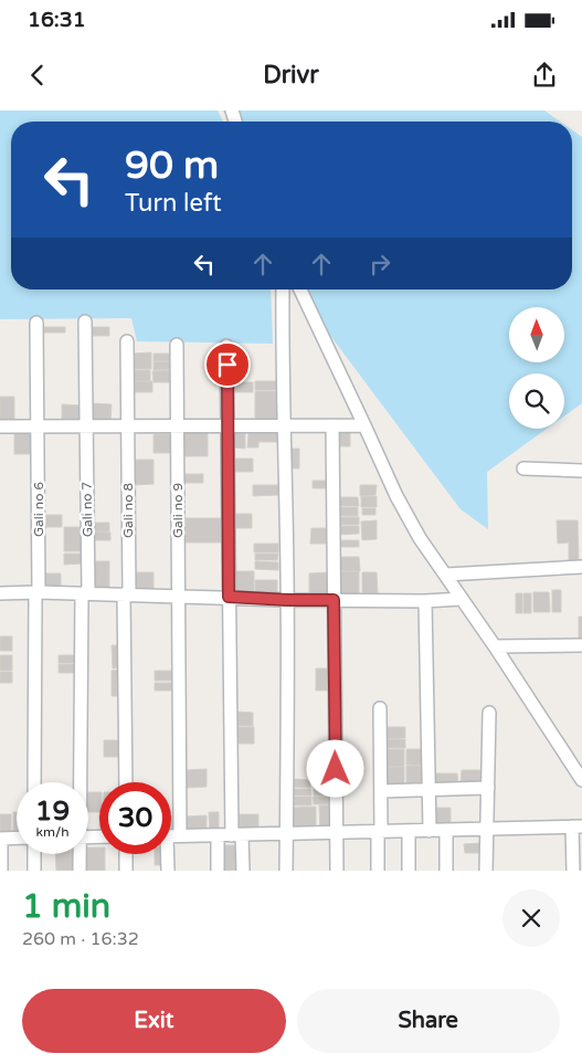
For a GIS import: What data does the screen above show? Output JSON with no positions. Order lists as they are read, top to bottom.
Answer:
{
  "streets": {
    "street": [
      "Gali no 6",
      "Gali no 7",
      "Gali no 8",
      "Gali no 9"
    ]
  },
  "north": "top",
  "page": {
    "status": "16:31",
    "header": "Drivr",
    "turn": ["90 m", "Turn left"],
    "speed": "19 km/h",
    "limit": "30",
    "heading": ["1 min", "260 m · 16:32"],
    "buttons": ["Exit", "Share"]
  }
}
